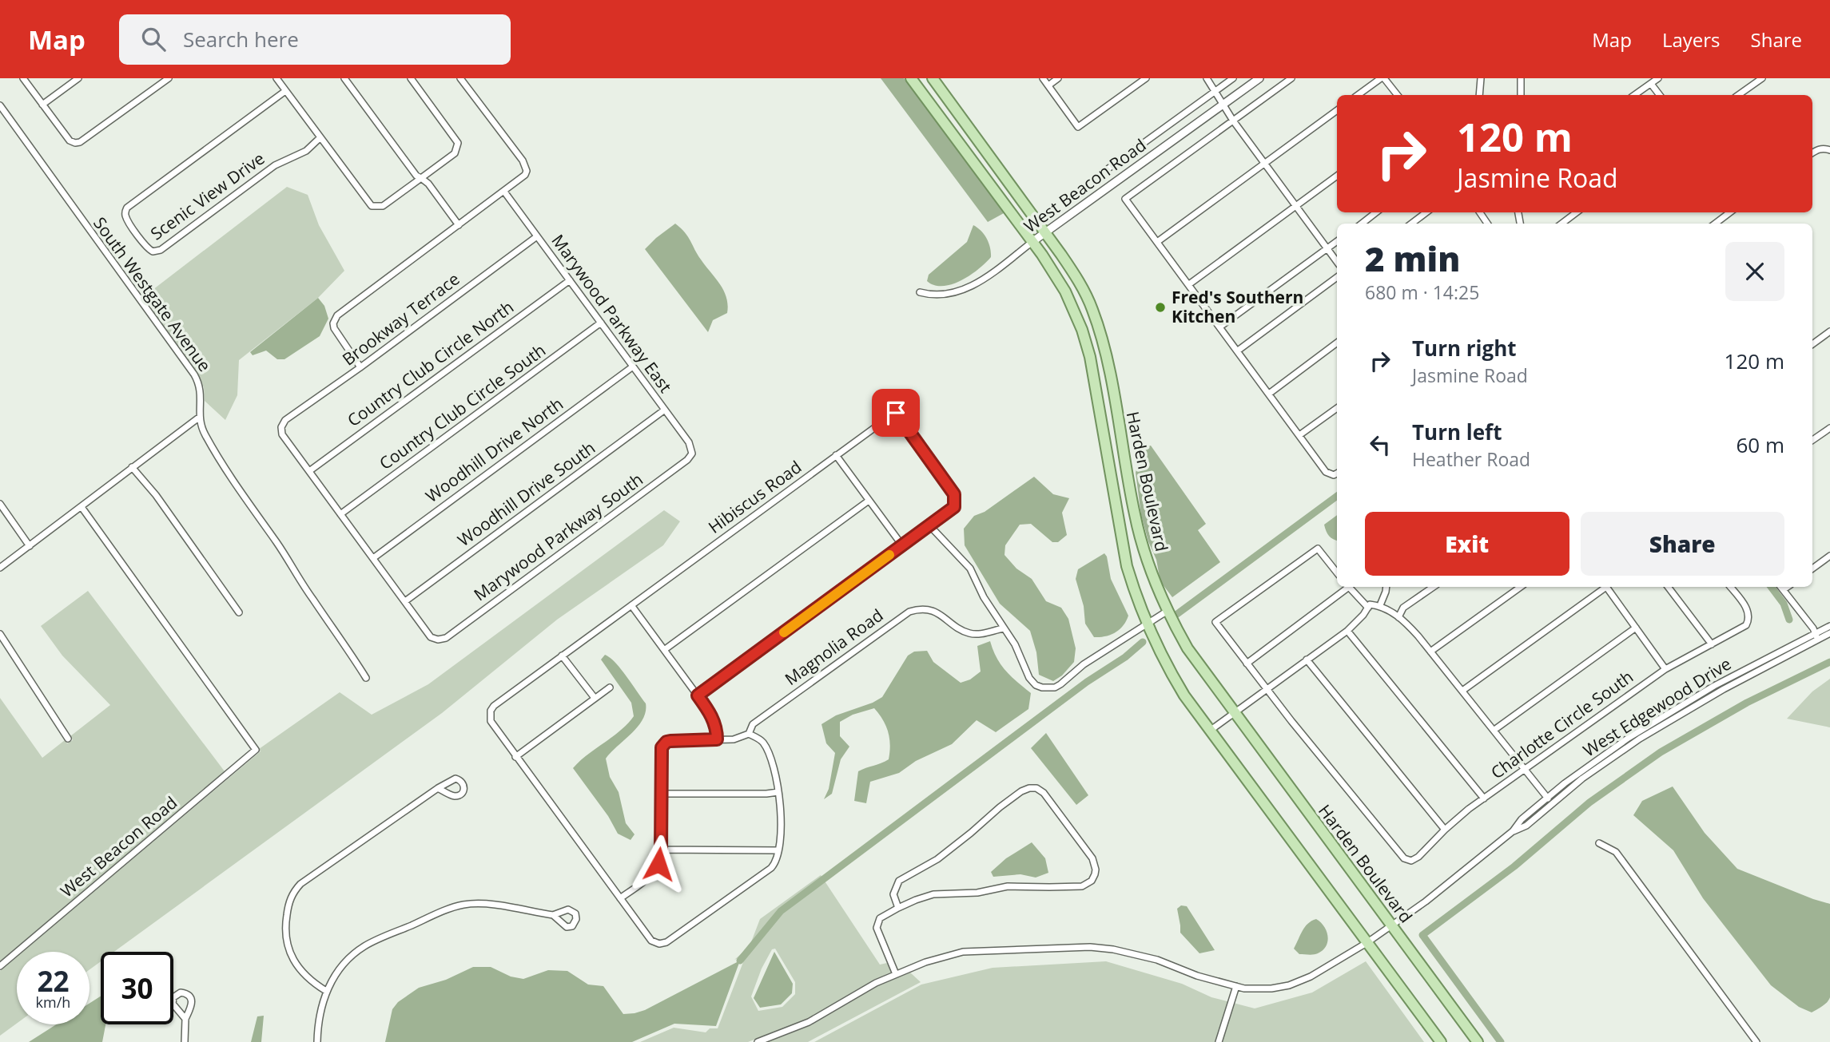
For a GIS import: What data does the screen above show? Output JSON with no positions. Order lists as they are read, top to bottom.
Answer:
{
  "streets": {
    "main road": ["Harden Boulevard"],
    "street": [
      "West Beacon Road",
      "Scenic View Drive",
      "South Westgate Avenue",
      "Marywood Parkway East",
      "Brookway Terrace",
      "Country Club Circle North",
      "Country Club Circle South",
      "Woodhill Drive North",
      "Woodhill Drive South",
      "Hibiscus Road",
      "Marywood Parkway South",
      "Magnolia Road",
      "West Edgewood Drive",
      "Charlotte Circle South"
    ]
  },
  "crossings": [
    ["West Beacon Road", "Harden Boulevard"],
    ["Marywood Parkway East", "Brookway Terrace"],
    ["Marywood Parkway East", "Country Club Circle North"],
    ["Marywood Parkway East", "Country Club Circle South"],
    ["Marywood Parkway East", "Woodhill Drive North"],
    ["Marywood Parkway East", "Woodhill Drive South"],
    ["Marywood Parkway East", "Marywood Parkway South"],
    ["Brookway Terrace", "Country Club Circle North"],
    ["Harden Boulevard", "West Edgewood Drive"],
    ["Woodhill Drive South", "Marywood Parkway South"]
  ],
  "places": ["Fred's Southern Kitchen"],
  "page": {
    "header": "Map",
    "search": "Search here",
    "nav": ["Map", "Layers", "Share"],
    "turn": ["120 m", "Jasmine Road"],
    "heading": ["2 min", "680 m · 14:25"],
    "list": [
      {
        "name": "Turn right",
        "note": "Jasmine Road",
        "value": "120 m"
      },
      {
        "name": "Turn left",
        "note": "Heather Road",
        "value": "60 m"
      }
    ],
    "buttons": ["Exit", "Share"],
    "speed": "22 km/h",
    "limit": "30"
  }
}
